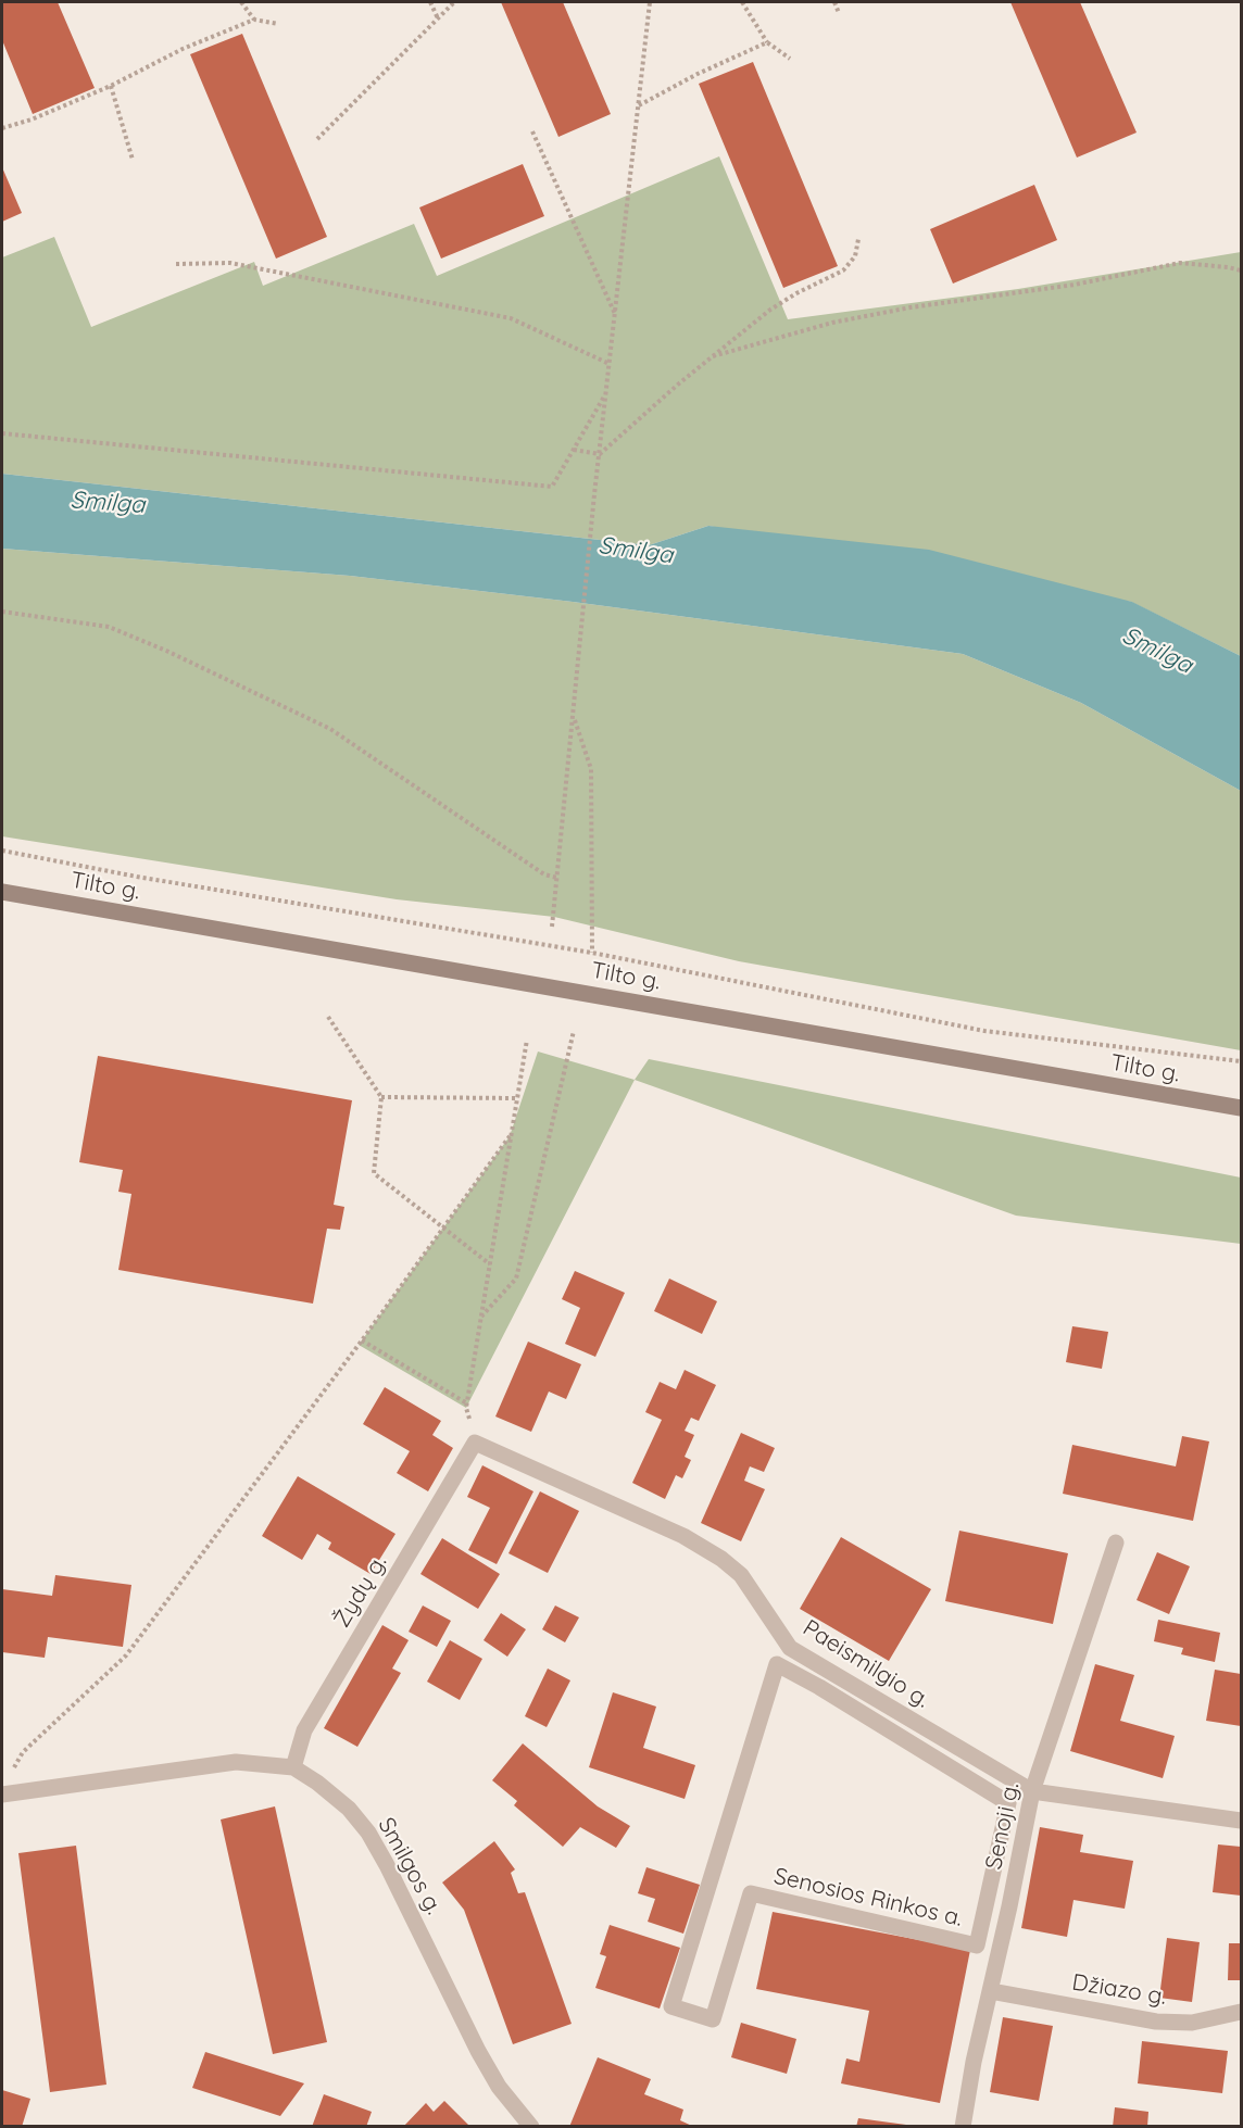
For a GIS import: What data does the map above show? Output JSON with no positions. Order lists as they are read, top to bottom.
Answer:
{
  "streets": {
    "main road": ["Tilto g."],
    "street": [
      "Žydų g.",
      "Paeismilgio g.",
      "Senoji g.",
      "Smilgos g.",
      "Senosios Rinkos a.",
      "Džiazo g."
    ]
  },
  "crossings": [
    ["Žydų g.", "Paeismilgio g."],
    ["Žydų g.", "Smilgos g."],
    ["Paeismilgio g.", "Senoji g."],
    ["Senoji g.", "Džiazo g."]
  ],
  "water": ["Smilga"]
}
